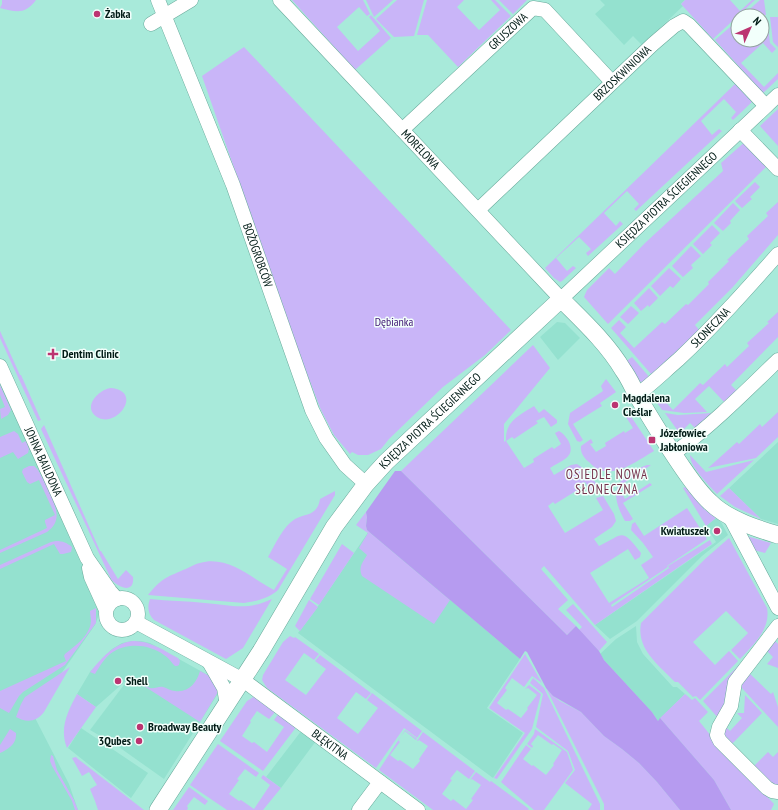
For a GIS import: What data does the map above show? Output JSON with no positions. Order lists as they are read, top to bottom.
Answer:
{
  "streets": {
    "street": [
      "GRUSZOWA",
      "BRZOSKWINIOWA",
      "MORELOWA",
      "KSIĘDZA PIOTRA ŚCIEGIENNEGO",
      "BOŻOGROBCÓW",
      "SŁONECZNA",
      "JOHNA BAILDONA",
      "BŁĘKITNA"
    ]
  },
  "crossings": [
    ["GRUSZOWA", "BRZOSKWINIOWA"],
    ["GRUSZOWA", "MORELOWA"],
    ["BRZOSKWINIOWA", "MORELOWA"],
    ["BRZOSKWINIOWA", "KSIĘDZA PIOTRA ŚCIEGIENNEGO"],
    ["MORELOWA", "KSIĘDZA PIOTRA ŚCIEGIENNEGO"],
    ["KSIĘDZA PIOTRA ŚCIEGIENNEGO", "BOŻOGROBCÓW"],
    ["KSIĘDZA PIOTRA ŚCIEGIENNEGO", "BŁĘKITNA"]
  ],
  "districts": ["OSIEDLE NOWA SŁONECZNA"],
  "parks": ["Dębianka"],
  "places": {
    "other": [
      "Żabka",
      "Magdalena Cieślar",
      "Kwiatuszek",
      "Shell",
      "Broadway Beauty",
      "3Qubes"
    ],
    "health": ["Dentim Clinic"],
    "transit": ["Józefowiec Jabłoniowa"]
  },
  "north": "top right"
}
